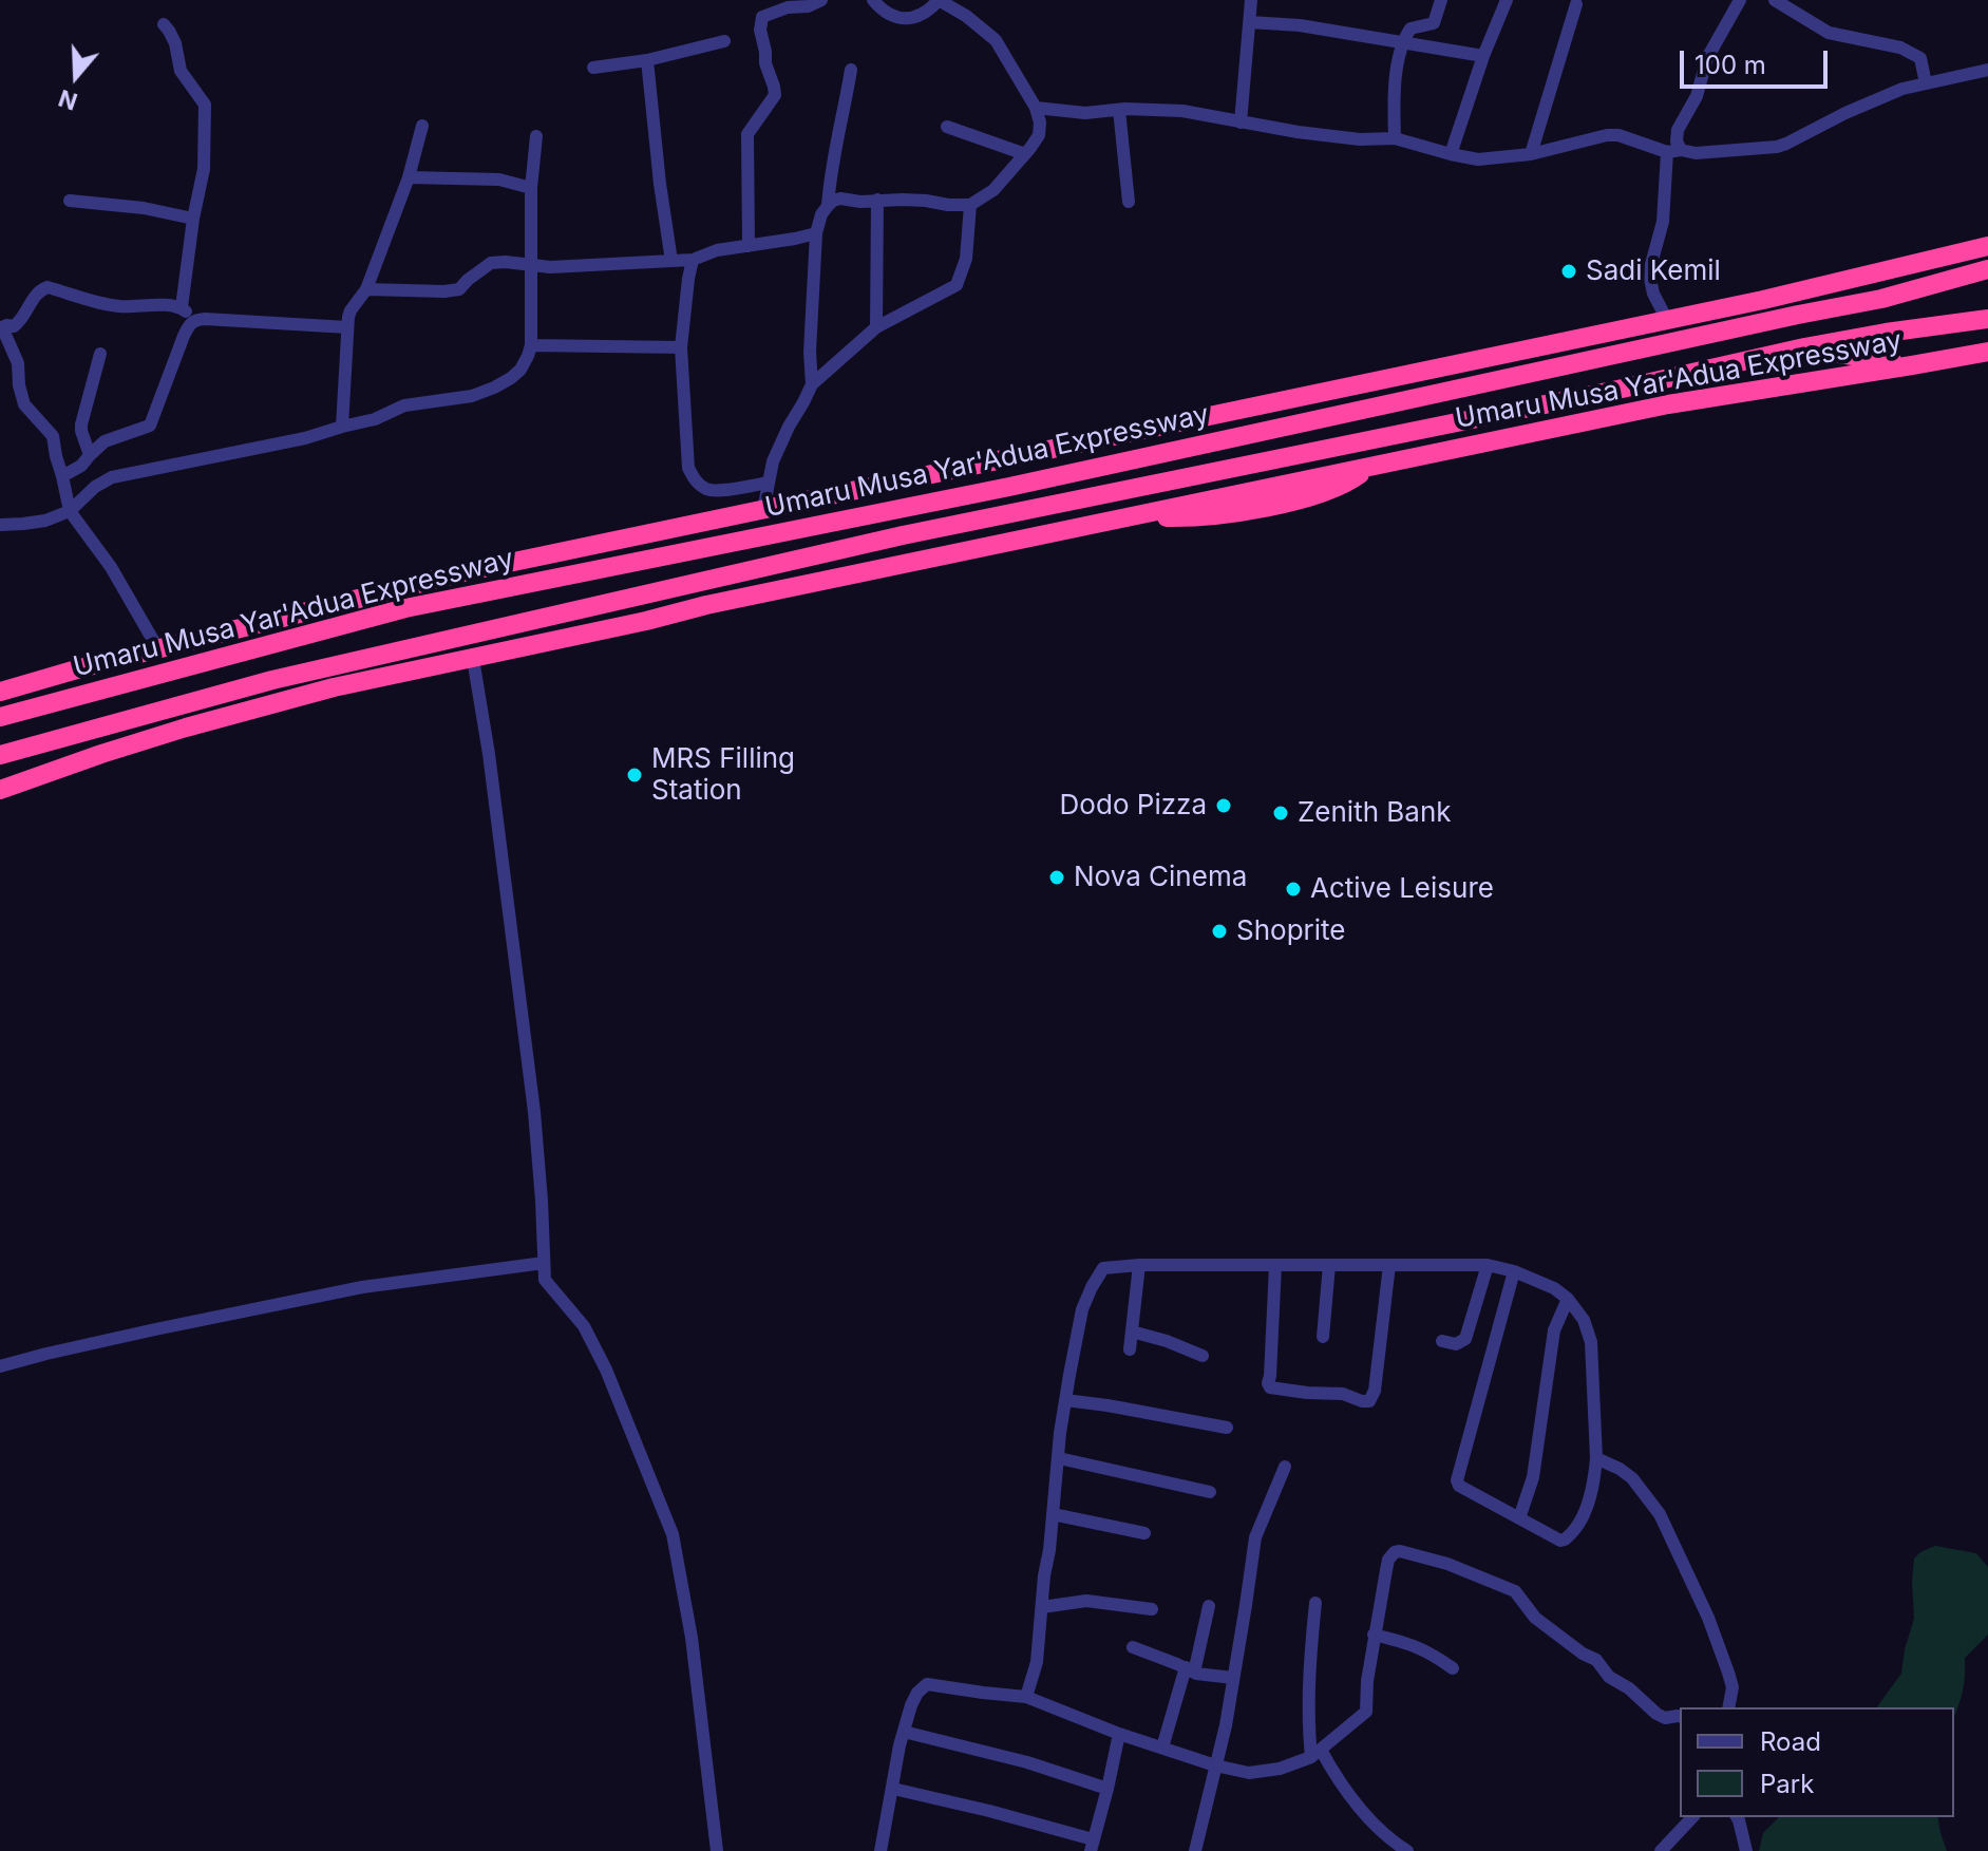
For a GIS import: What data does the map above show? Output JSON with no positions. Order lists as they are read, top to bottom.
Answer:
{
  "streets": {
    "highway": ["Umaru Musa Yar'Adua Expressway"]
  },
  "places": [
    "Sadi Kemil",
    "MRS Filling Station",
    "Dodo Pizza",
    "Zenith Bank",
    "Nova Cinema",
    "Active Leisure",
    "Shoprite"
  ],
  "legend": ["Road", "Park"],
  "scale_bar": "100 m",
  "north": "bottom"
}
